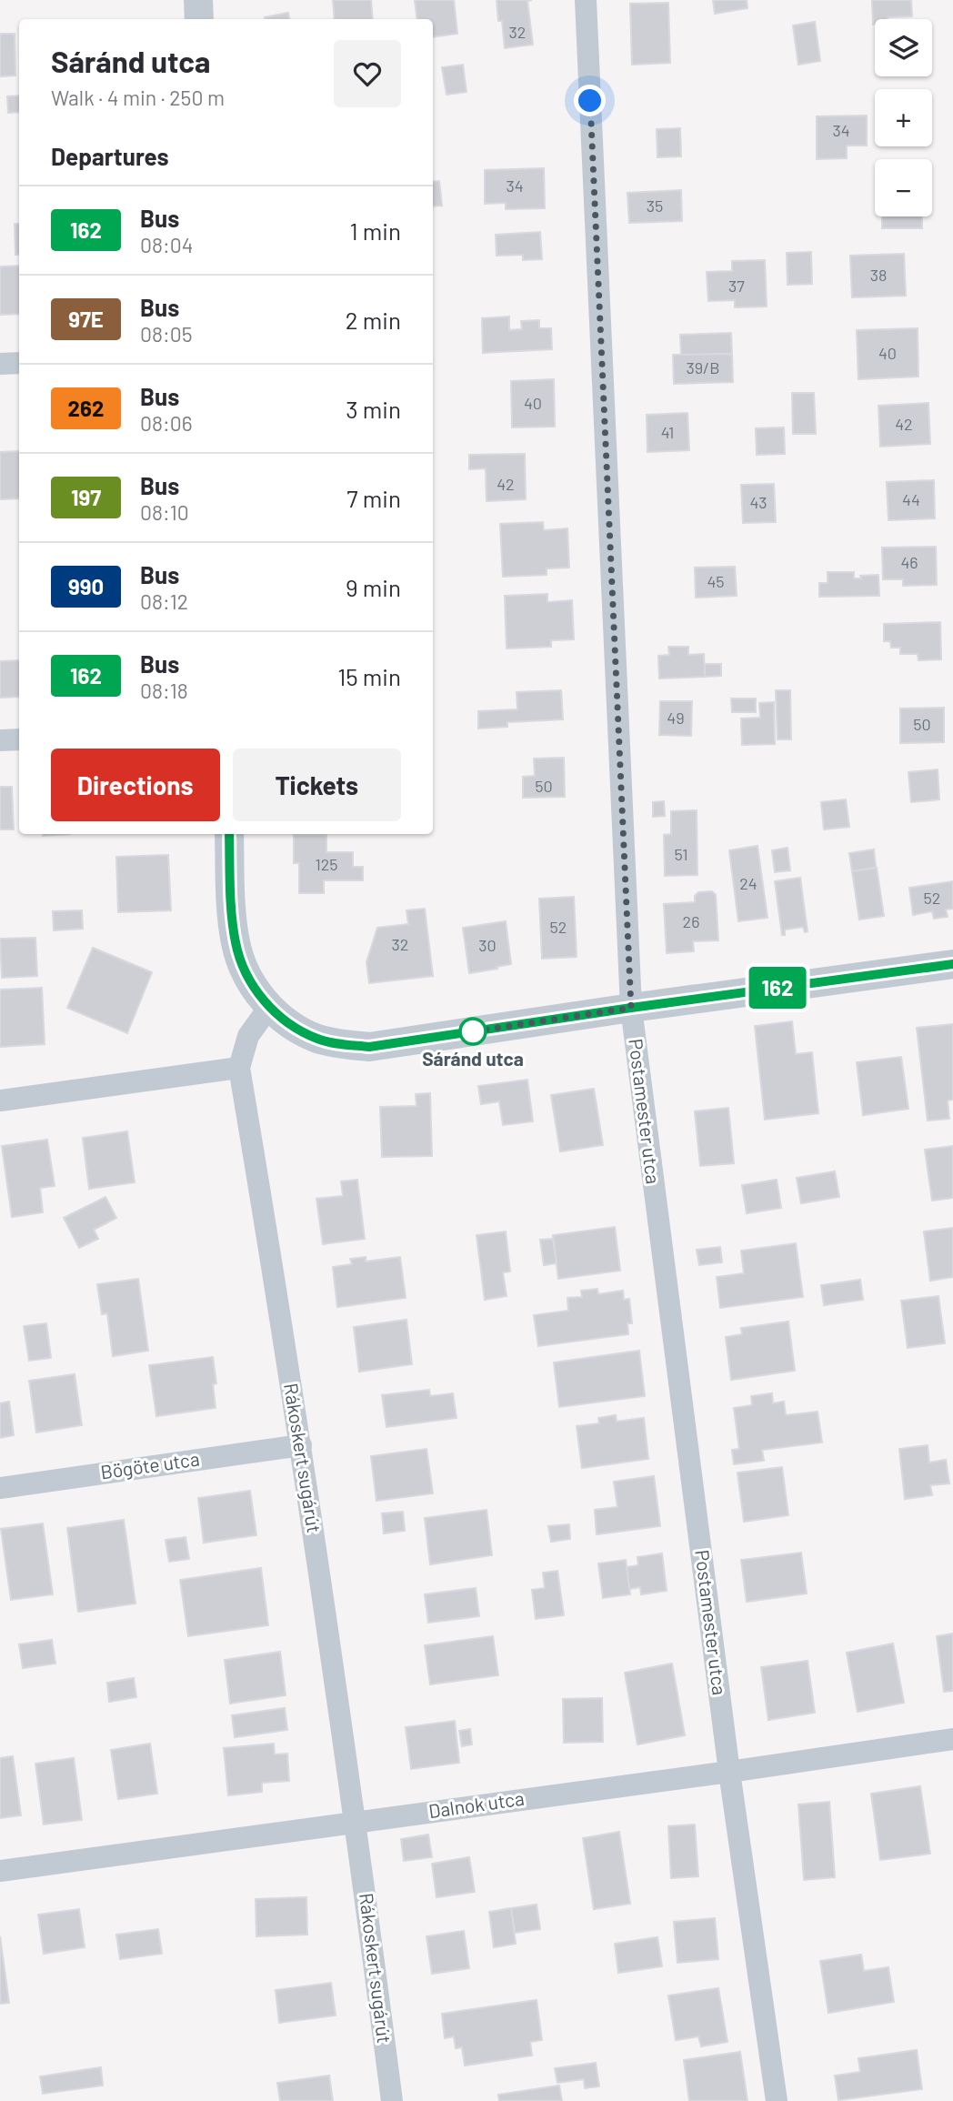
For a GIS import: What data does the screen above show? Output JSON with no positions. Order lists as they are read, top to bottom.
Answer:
{
  "streets": {
    "street": [
      "Postamester utca",
      "Rákoskert sugárút",
      "Bögöte utca",
      "Dalnok utca"
    ]
  },
  "crossings": [
    ["Postamester utca", "Dalnok utca"],
    ["Rákoskert sugárút", "Bögöte utca"],
    ["Rákoskert sugárút", "Dalnok utca"]
  ],
  "places": ["Sáránd utca"],
  "lines": ["bus line 162"],
  "house_numbers": [
    "32",
    "34",
    "34",
    "35",
    "38",
    "37",
    "40",
    "39/B",
    "40",
    "42",
    "41",
    "42",
    "44",
    "43",
    "46",
    "45",
    "49",
    "50",
    "50",
    "51",
    "125",
    "24",
    "52",
    "26",
    "52",
    "32",
    "30"
  ],
  "page": {
    "on_map": "162",
    "map_buttons": ["+", "−"],
    "heading": [
      ["Sáránd utca", "Walk · 4 min · 250 m"],
      "Departures"
    ],
    "list": [
      {
        "mark": "162",
        "name": "Bus",
        "note": "08:04",
        "value": "1 min"
      },
      {
        "mark": "97E",
        "name": "Bus",
        "note": "08:05",
        "value": "2 min"
      },
      {
        "mark": "262",
        "name": "Bus",
        "note": "08:06",
        "value": "3 min"
      },
      {
        "mark": "197",
        "name": "Bus",
        "note": "08:10",
        "value": "7 min"
      },
      {
        "mark": "990",
        "name": "Bus",
        "note": "08:12",
        "value": "9 min"
      },
      {
        "mark": "162",
        "name": "Bus",
        "note": "08:18",
        "value": "15 min"
      }
    ],
    "buttons": ["Directions", "Tickets"]
  }
}
